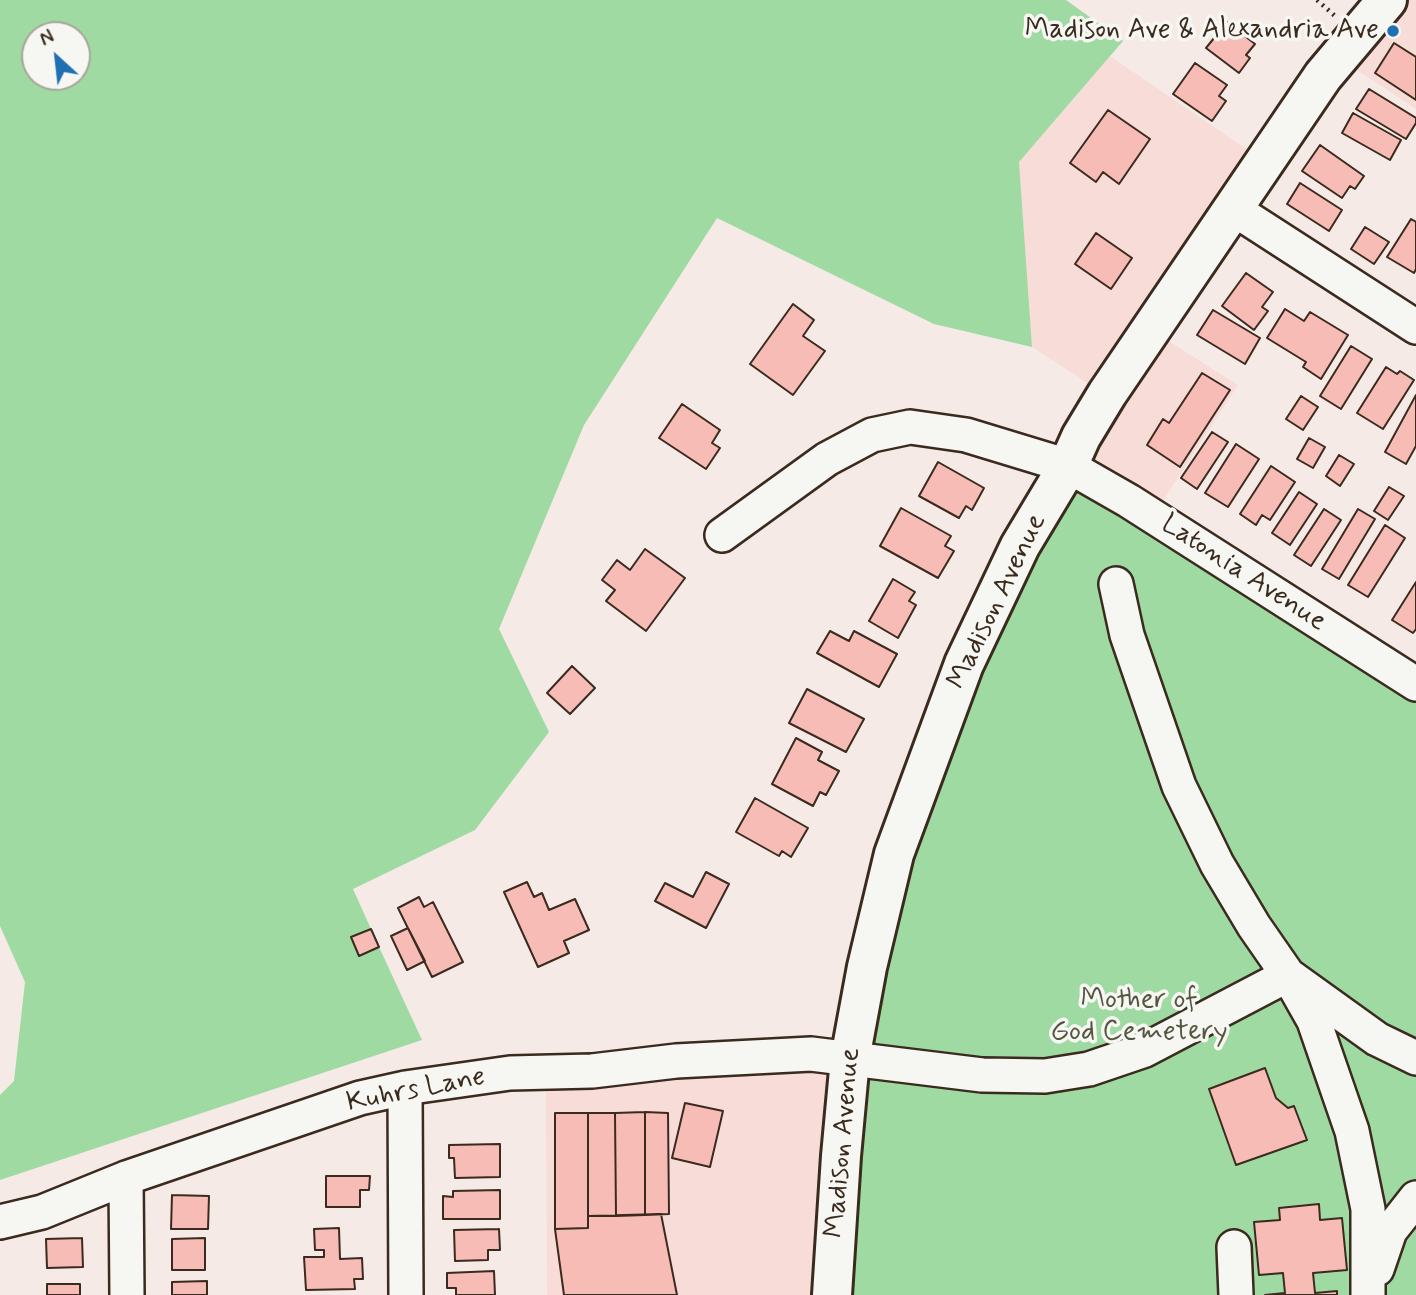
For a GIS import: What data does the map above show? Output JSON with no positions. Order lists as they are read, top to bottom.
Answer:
{
  "streets": {
    "main road": ["Madison Avenue"],
    "street": ["Latonia Avenue", "Kuhrs Lane"]
  },
  "crossings": [
    ["Latonia Avenue", "Madison Avenue"],
    ["Madison Avenue", "Kuhrs Lane"]
  ],
  "parks": ["Mother of God Cemetery"],
  "places": ["Madison Ave & Alexandria Ave"],
  "north": "top left"
}
